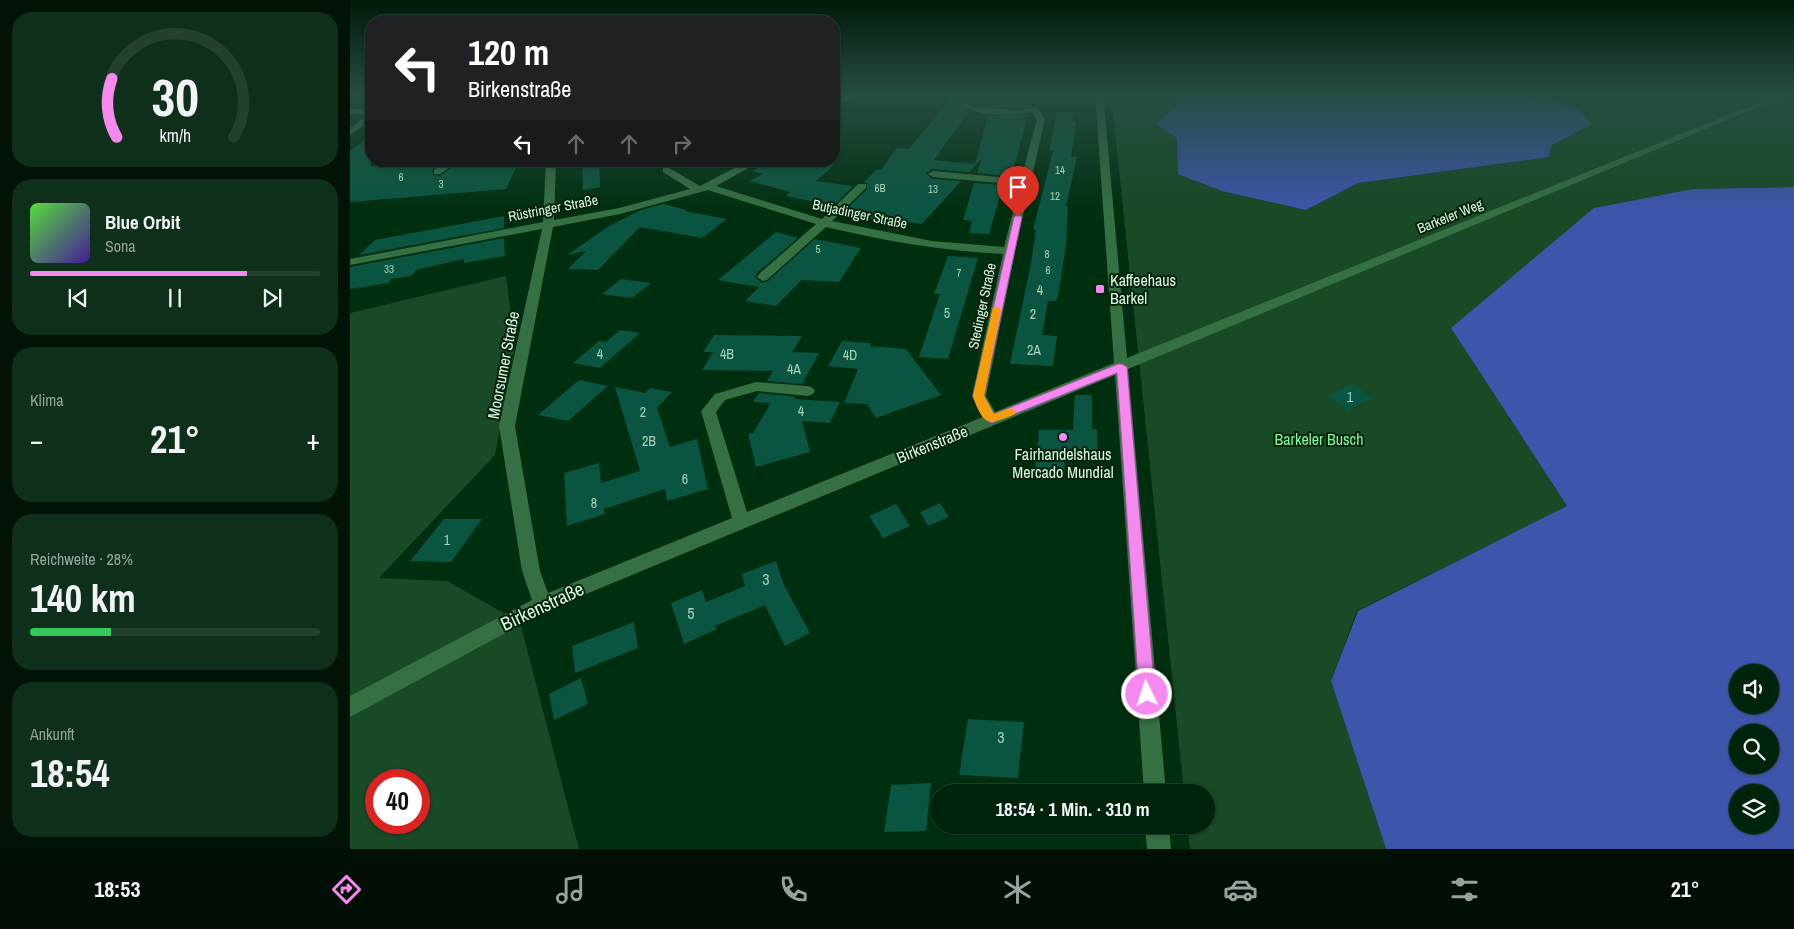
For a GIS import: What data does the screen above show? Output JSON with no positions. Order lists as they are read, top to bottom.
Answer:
{
  "streets": {
    "street": [
      "Rüstringer Straße",
      "Butjadinger Straße",
      "Barkeler Weg",
      "Stedinger Straße",
      "Moorsumer Straße",
      "Birkenstraße"
    ]
  },
  "crossings": [
    ["Rüstringer Straße", "Butjadinger Straße"],
    ["Rüstringer Straße", "Moorsumer Straße"],
    ["Butjadinger Straße", "Stedinger Straße"],
    ["Barkeler Weg", "Birkenstraße"],
    ["Stedinger Straße", "Birkenstraße"],
    ["Moorsumer Straße", "Birkenstraße"]
  ],
  "parks": ["Barkeler Busch"],
  "places": {
    "transit": ["Kaffeehaus Barkel"],
    "other": ["Fairhandelshaus Mercado Mundial"]
  },
  "house_numbers": [
    "14",
    "6",
    "3",
    "6B",
    "13",
    "12",
    "5",
    "8",
    "33",
    "6",
    "7",
    "4",
    "5",
    "2",
    "2A",
    "4",
    "4B",
    "4D",
    "4A",
    "1",
    "4",
    "2",
    "2B",
    "6",
    "8",
    "1",
    "3",
    "5",
    "3"
  ],
  "page": {
    "turn": ["120 m", "Birkenstraße"],
    "song": ["Blue Orbit", "Sona"],
    "tile": [
      "Klima",
      ["Reichweite · 28%", "140 km"],
      ["Ankunft", "18:54"]
    ],
    "heat": ["−", "21°", "+"],
    "limit": "40",
    "trip": "18:54 · 1 Min. · 310 m",
    "tabs": ["18:53", "21°"],
    "gauge": ["30", "km/h"]
  }
}
